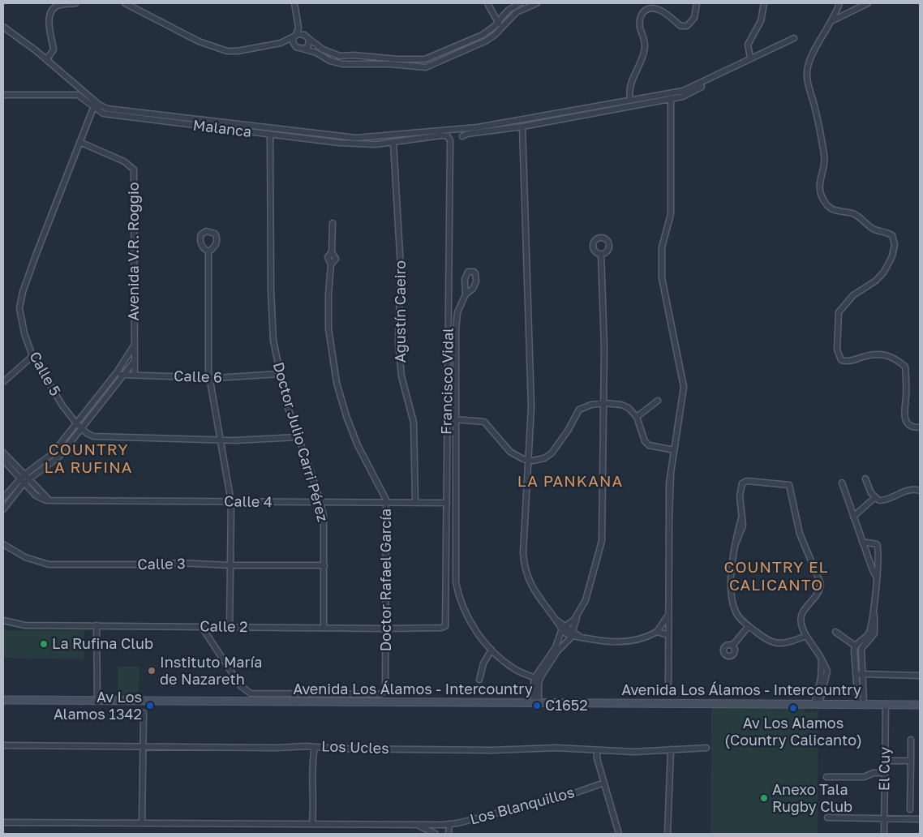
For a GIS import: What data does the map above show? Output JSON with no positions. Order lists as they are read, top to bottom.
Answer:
{
  "streets": {
    "main road": ["Avenida Los Álamos - Intercountry"],
    "street": [
      "Malanca",
      "Avenida V.R. Roggio",
      "Agustín Caeiro",
      "Calle 5",
      "Calle 6",
      "Francisco Vidal",
      "Doctor Julio Carri Pérez",
      "Calle 4",
      "Calle 3",
      "Doctor Rafael García",
      "Calle 2",
      "Los Ucles",
      "El Cuy",
      "Los Blanquillos"
    ]
  },
  "crossings": [
    ["Malanca", "Agustín Caeiro"],
    ["Malanca", "Calle 5"],
    ["Malanca", "Francisco Vidal"],
    ["Malanca", "Doctor Julio Carri Pérez"],
    ["Avenida V.R. Roggio", "Calle 5"],
    ["Avenida V.R. Roggio", "Calle 6"],
    ["Agustín Caeiro", "Calle 4"],
    ["Calle 5", "Doctor Julio Carri Pérez"],
    ["Calle 6", "Doctor Julio Carri Pérez"],
    ["Francisco Vidal", "Calle 4"],
    ["Francisco Vidal", "Calle 2"],
    ["Doctor Julio Carri Pérez", "Calle 4"],
    ["Doctor Julio Carri Pérez", "Calle 3"],
    ["Doctor Julio Carri Pérez", "Calle 2"],
    ["Calle 4", "Doctor Rafael García"],
    ["Doctor Rafael García", "Calle 2"],
    ["Avenida Los Álamos - Intercountry", "El Cuy"]
  ],
  "districts": ["COUNTRY LA RUFINA", "LA PANKANA", "COUNTRY EL CALICANTO"],
  "places": [
    "La Rufina Club",
    "Instituto María de Nazareth",
    "Av Los Alamos 1342",
    "C1652",
    "Av Los Alamos (Country Calicanto)",
    "Anexo Tala Rugby Club"
  ]
}
